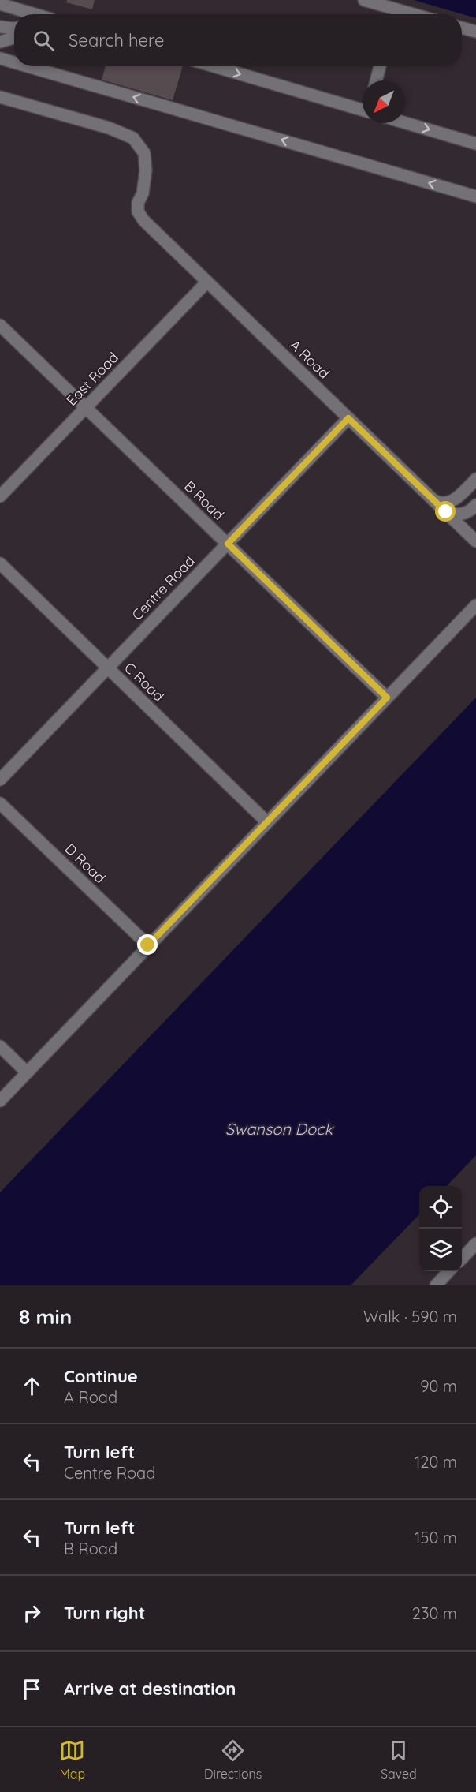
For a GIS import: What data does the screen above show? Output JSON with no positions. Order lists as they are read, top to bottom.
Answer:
{
  "streets": {
    "lane": [
      "A Road",
      "East Road",
      "B Road",
      "Centre Road",
      "C Road",
      "D Road"
    ]
  },
  "crossings": [
    ["A Road", "East Road"],
    ["A Road", "Centre Road"],
    ["East Road", "B Road"],
    ["B Road", "Centre Road"],
    ["Centre Road", "C Road"]
  ],
  "water": ["Swanson Dock"],
  "north": "bottom left",
  "page": {
    "search": "Search here",
    "heading": ["8 min", "Walk · 590 m"],
    "list": [
      ["Continue", "A Road", "90 m"],
      ["Turn left", "Centre Road", "120 m"],
      ["Turn left", "B Road", "150 m"],
      ["Turn right", "230 m"],
      "Arrive at destination"
    ],
    "nav": ["Map", "Directions", "Saved"]
  }
}
